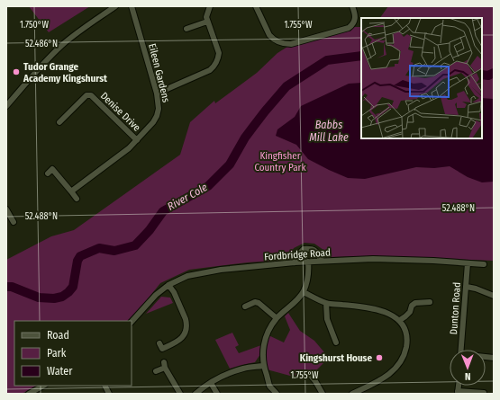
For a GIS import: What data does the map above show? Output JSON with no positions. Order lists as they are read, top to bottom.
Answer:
{
  "streets": {
    "street": [
      "Eileen Gardens",
      "Denise Drive",
      "Fordbridge Road",
      "Dunton Road"
    ]
  },
  "crossings": [
    ["Eileen Gardens", "Denise Drive"],
    ["Fordbridge Road", "Dunton Road"]
  ],
  "water": ["Babbs Mill Lake", "River Cole"],
  "parks": ["Kingfisher Country Park"],
  "places": ["Tudor Grange Academy Kingshurst", "Kingshurst House"],
  "legend": ["Road", "Park", "Water"],
  "north": "bottom",
  "coordinates": [
    "1.750°W",
    "1.755°W",
    "52.486°N",
    "52.488°N"
  ]
}
